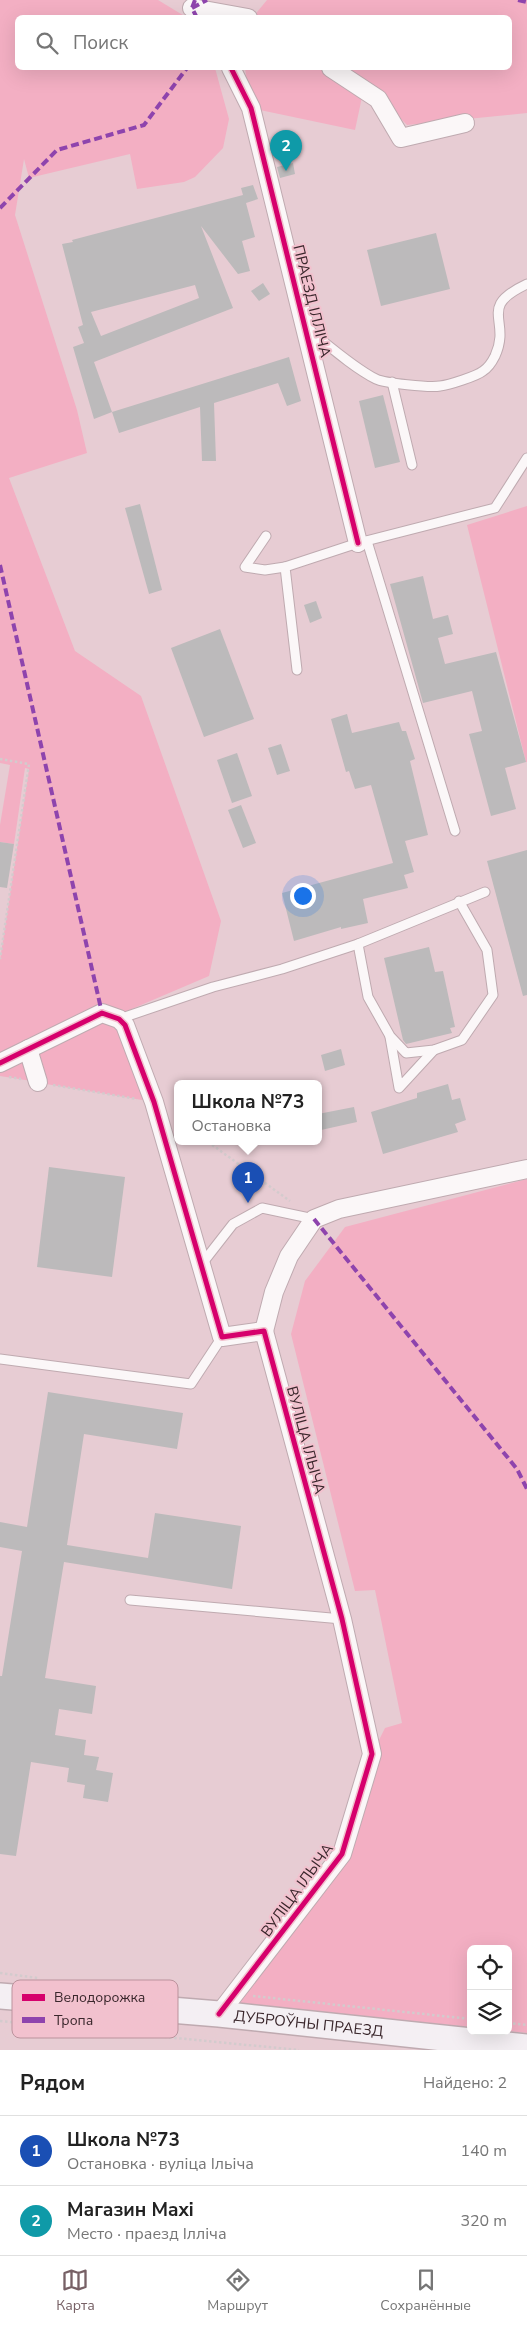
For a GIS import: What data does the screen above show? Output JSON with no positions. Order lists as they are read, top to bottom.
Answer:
{
  "streets": {
    "street": ["ПРАЕЗД ІЛЛІЧА", "ВУЛІЦА ІЛЬІЧА", "ДУБРОЎНЫ ПРАЕЗД"]
  },
  "crossings": [
    ["ВУЛІЦА ІЛЬІЧА", "ДУБРОЎНЫ ПРАЕЗД"]
  ],
  "legend": ["Велодорожка", "Тропа"],
  "page": {
    "search": "Поиск",
    "pins": ["2", "1"],
    "popup": ["Школа №73", "Остановка"],
    "heading": ["Рядом", "Найдено: 2"],
    "list": [
      {
        "mark": "1",
        "name": "Школа №73",
        "note": "Остановка · вуліца Ільіча",
        "value": "140 m"
      },
      {
        "mark": "2",
        "name": "Магазин Maxi",
        "note": "Место · праезд Ілліча",
        "value": "320 m"
      }
    ],
    "nav": ["Карта", "Маршрут", "Сохранённые"]
  }
}
